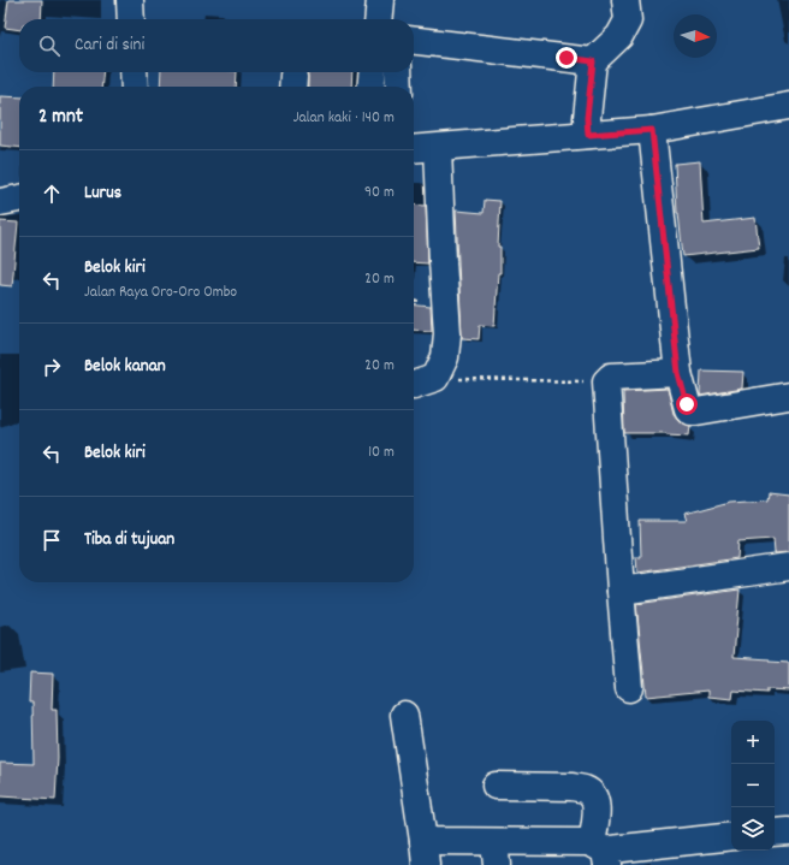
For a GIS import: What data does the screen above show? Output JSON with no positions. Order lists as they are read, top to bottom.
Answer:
{
  "north": "right",
  "page": {
    "search": "Cari di sini",
    "heading": ["2 mnt", "Jalan kaki · 140 m"],
    "list": [
      ["Lurus", "90 m"],
      ["Belok kiri", "Jalan Raya Oro-Oro Ombo", "20 m"],
      ["Belok kanan", "20 m"],
      ["Belok kiri", "10 m"],
      "Tiba di tujuan"
    ],
    "map_buttons": ["+", "−"]
  }
}
